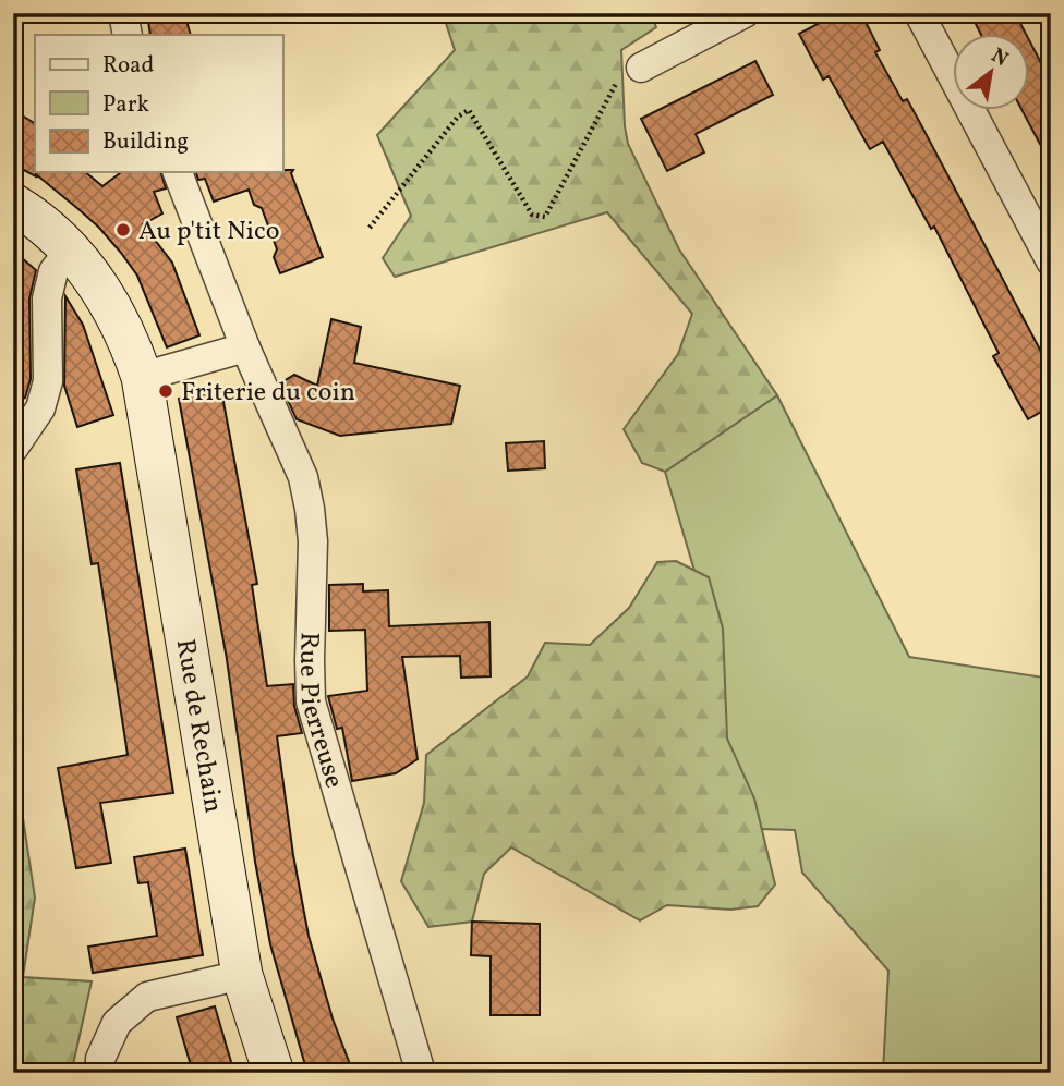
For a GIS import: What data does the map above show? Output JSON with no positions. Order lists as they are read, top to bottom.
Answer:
{
  "streets": {
    "main road": ["Rue de Rechain"],
    "street": ["Rue Pierreuse"]
  },
  "places": ["Au p'tit Nico", "Friterie du coin"],
  "legend": ["Road", "Park", "Building"],
  "north": "top right"
}
